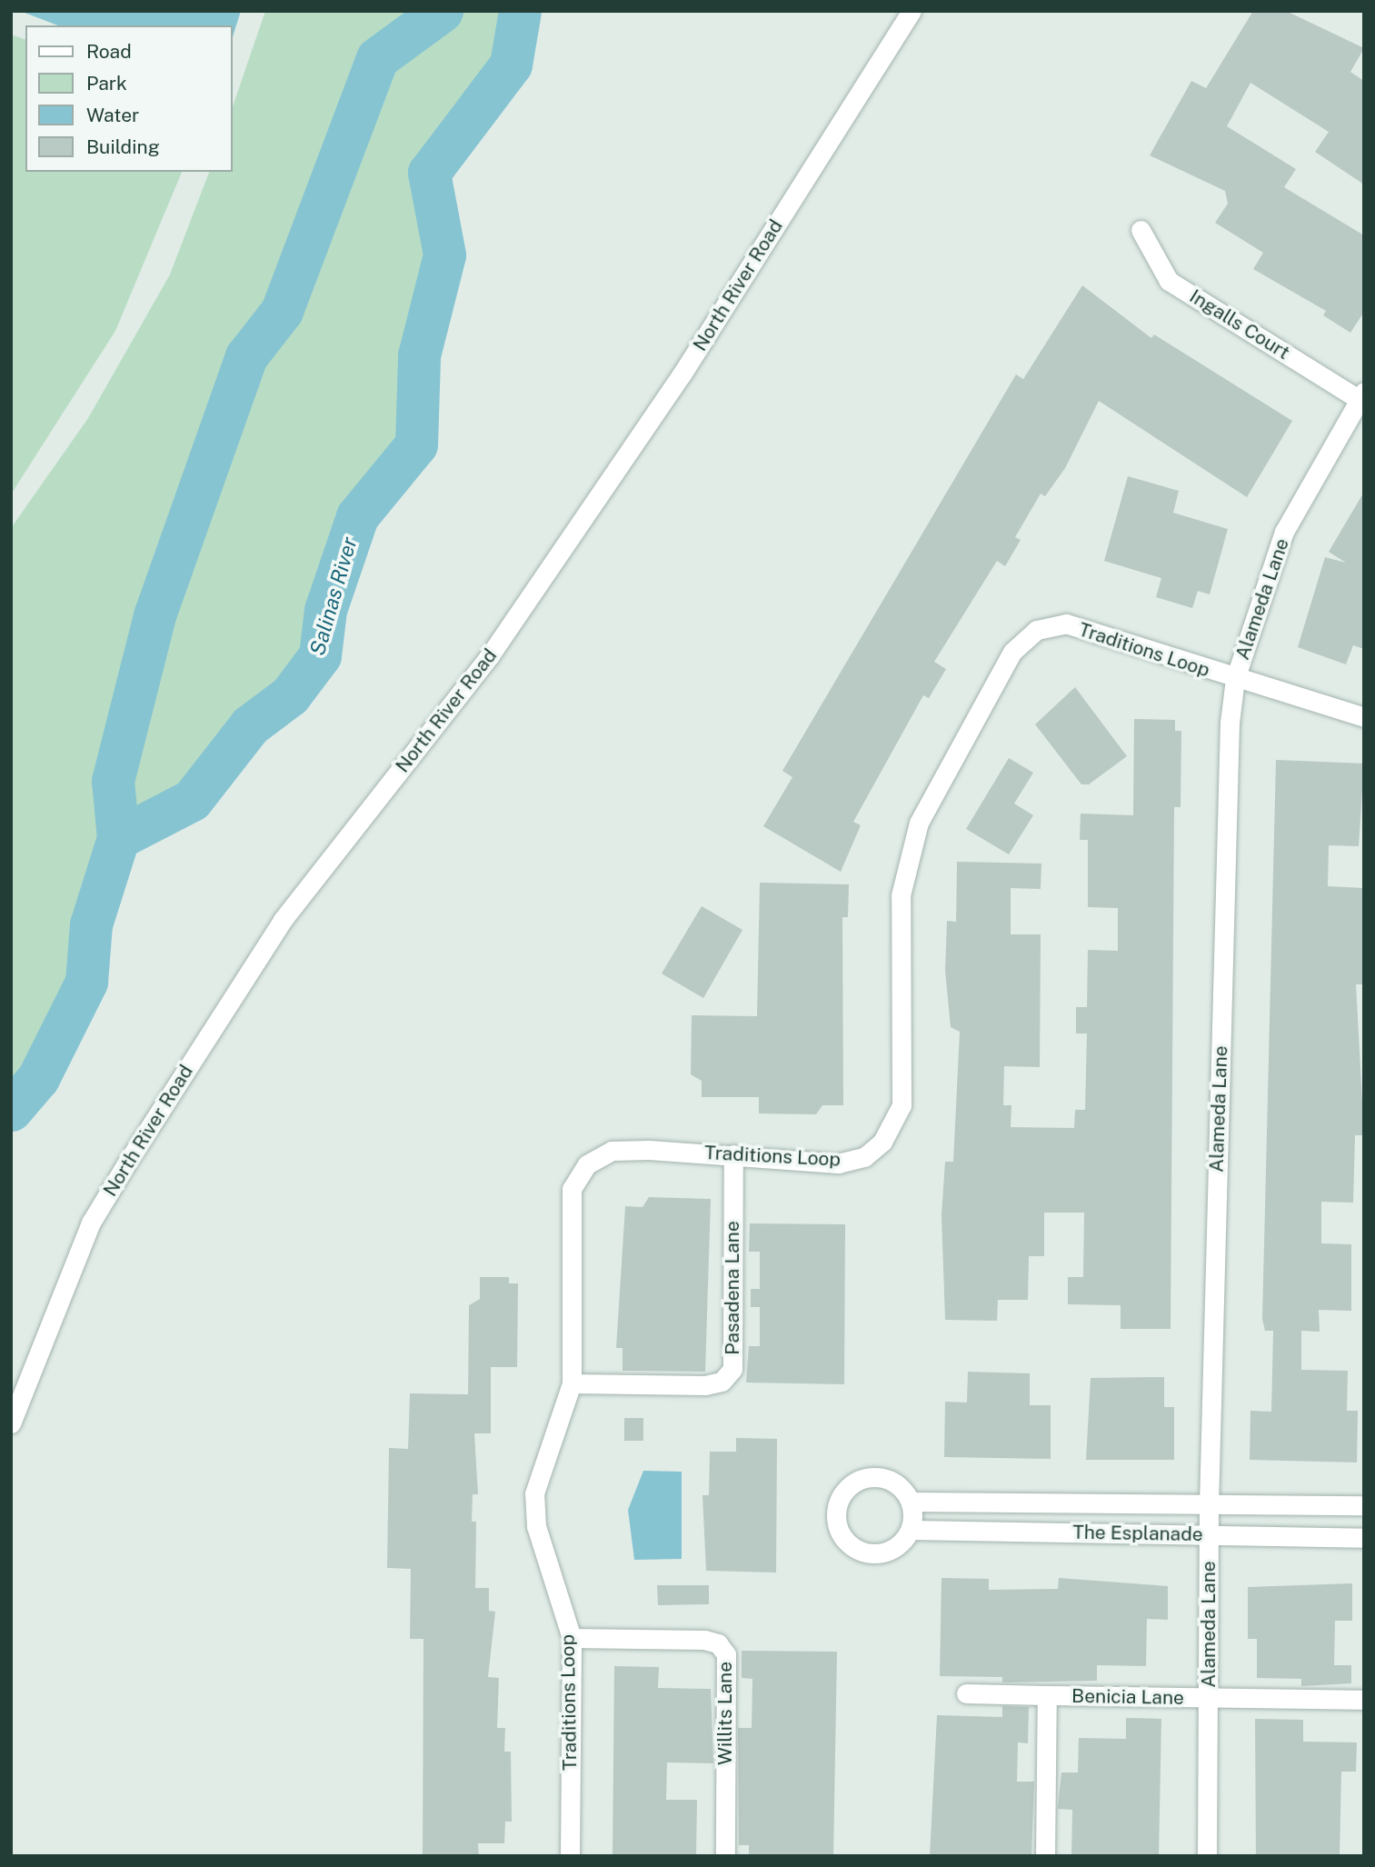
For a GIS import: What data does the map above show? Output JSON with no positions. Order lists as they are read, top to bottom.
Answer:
{
  "streets": {
    "street": [
      "North River Road",
      "Ingalls Court",
      "Alameda Lane",
      "Traditions Loop",
      "Pasadena Lane",
      "The Esplanade",
      "Benicia Lane",
      "Willits Lane"
    ]
  },
  "crossings": [
    ["Ingalls Court", "Alameda Lane"],
    ["Alameda Lane", "Traditions Loop"],
    ["Alameda Lane", "The Esplanade"],
    ["Alameda Lane", "Benicia Lane"],
    ["Traditions Loop", "Pasadena Lane"],
    ["Traditions Loop", "Willits Lane"]
  ],
  "water": ["Salinas River"],
  "legend": [
    "Road",
    "Park",
    "Water",
    "Building"
  ]
}
